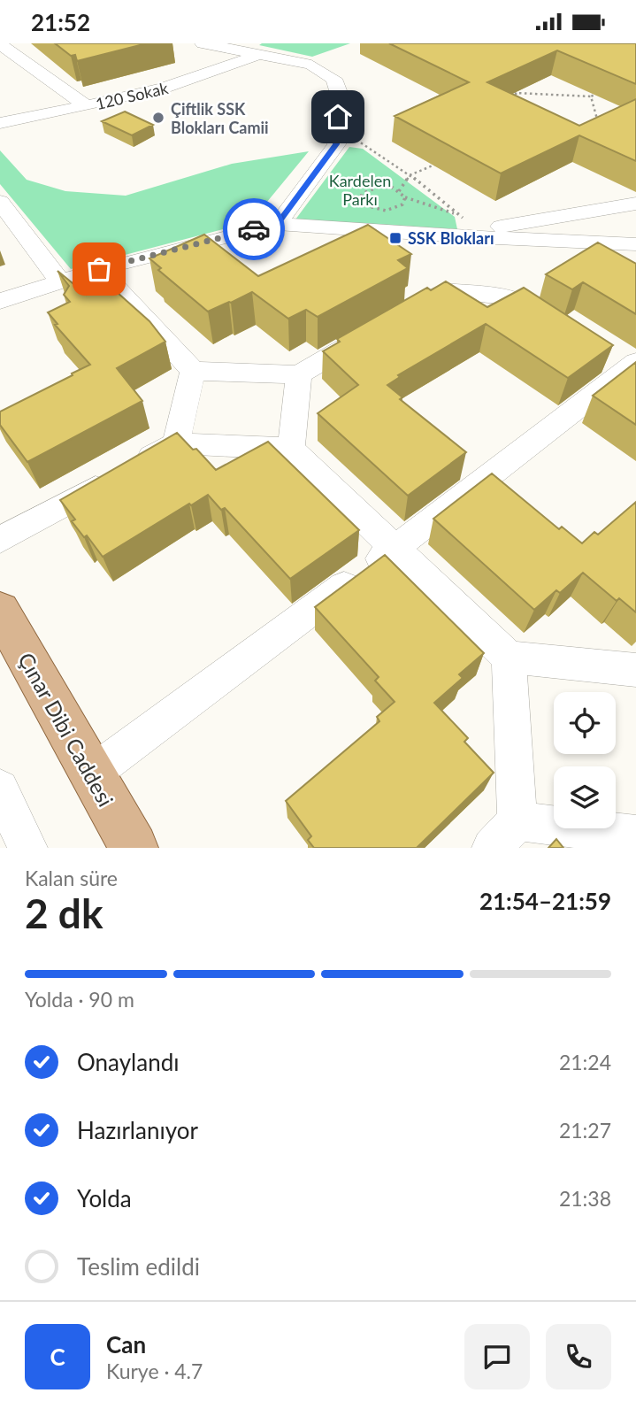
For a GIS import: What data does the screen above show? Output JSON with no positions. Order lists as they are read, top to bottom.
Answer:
{
  "streets": {
    "main road": ["Çınar Dibi Caddesi"],
    "street": ["120 Sokak"]
  },
  "parks": ["Kardelen Parkı"],
  "places": {
    "other": ["Çiftlik SSK Blokları Camii"],
    "transit": ["SSK Blokları"]
  },
  "page": {
    "status": "21:52",
    "heading": ["2 dk", "Kalan süre", "21:54–21:59"],
    "panel": ["Can", "Kurye · 4.7"],
    "bar": "Yolda · 90 m",
    "list": [
      ["Onaylandı", "21:24"],
      ["Hazırlanıyor", "21:27"],
      ["Yolda", "21:38"],
      "Teslim edildi"
    ],
    "round": "C"
  }
}
